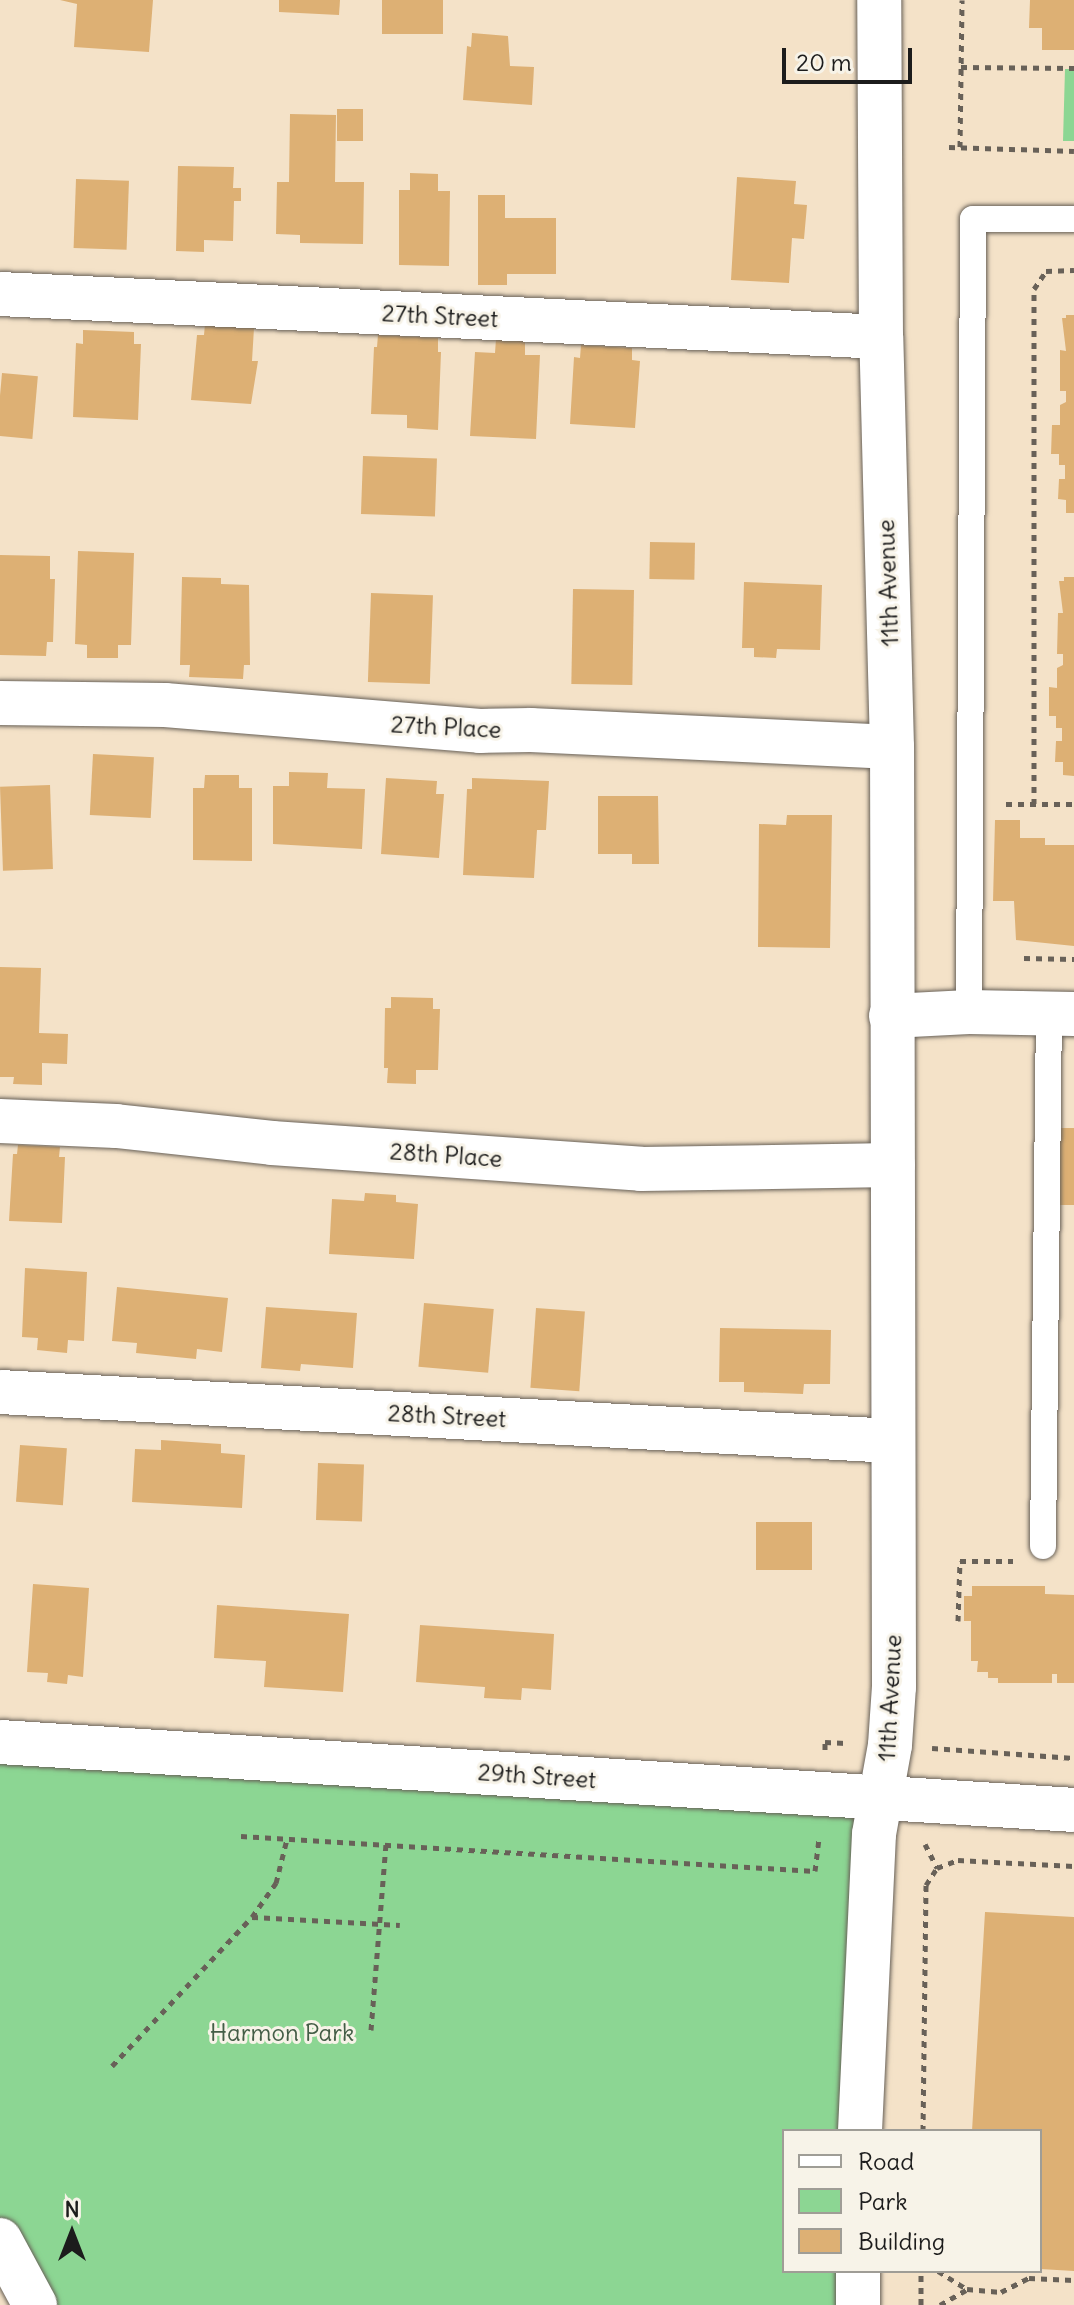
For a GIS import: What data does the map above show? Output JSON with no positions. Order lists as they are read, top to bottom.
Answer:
{
  "streets": {
    "street": [
      "27th Street",
      "11th Avenue",
      "27th Place",
      "28th Place",
      "28th Street",
      "29th Street"
    ]
  },
  "crossings": [
    ["27th Street", "11th Avenue"],
    ["11th Avenue", "27th Place"],
    ["11th Avenue", "28th Place"],
    ["11th Avenue", "28th Street"],
    ["11th Avenue", "29th Street"]
  ],
  "parks": ["Harmon Park"],
  "legend": ["Road", "Park", "Building"],
  "scale_bar": "20 m",
  "north": "top"
}
